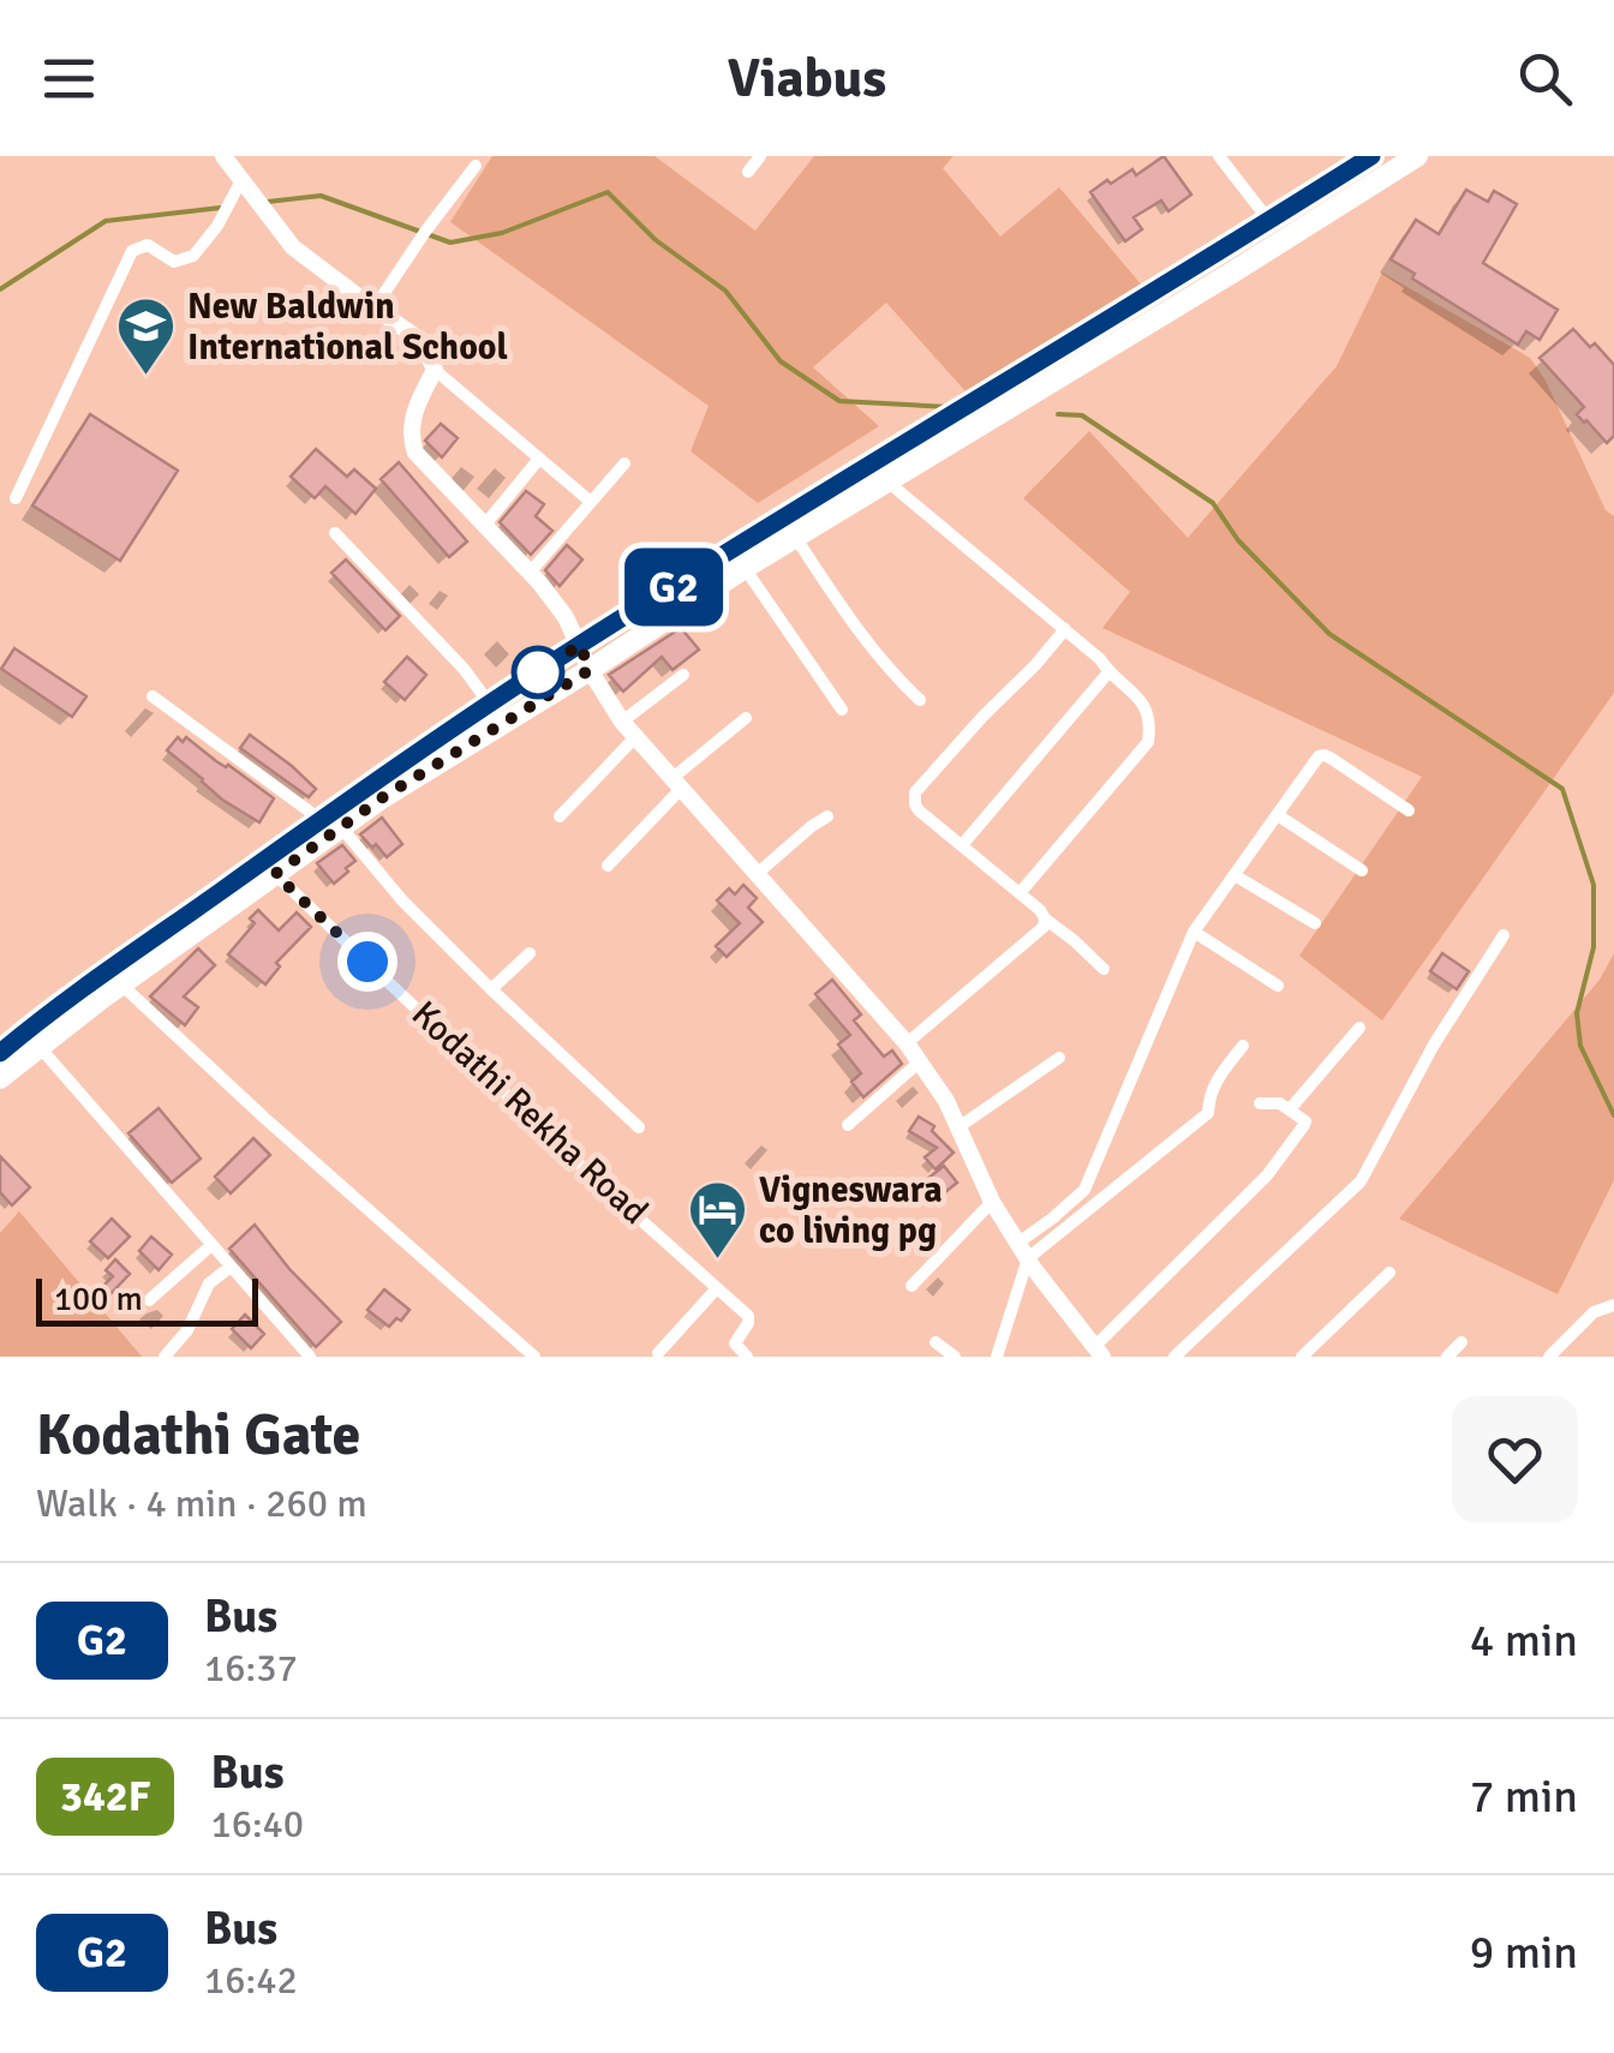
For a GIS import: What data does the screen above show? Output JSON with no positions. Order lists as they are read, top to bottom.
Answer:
{
  "streets": {
    "street": ["Kodathi Rekha Road"]
  },
  "places": {
    "school or university": ["New Baldwin International School"],
    "hotel": ["Vigneswara co living pg"]
  },
  "lines": ["bus line G2"],
  "scale_bar": "100 m",
  "page": {
    "header": "Viabus",
    "on_map": "G2",
    "scale": "100 m",
    "heading": ["Kodathi Gate", "Walk · 4 min · 260 m"],
    "list": [
      {
        "mark": "G2",
        "name": "Bus",
        "note": "16:37",
        "value": "4 min"
      },
      {
        "mark": "342F",
        "name": "Bus",
        "note": "16:40",
        "value": "7 min"
      },
      {
        "mark": "G2",
        "name": "Bus",
        "note": "16:42",
        "value": "9 min"
      }
    ]
  }
}
